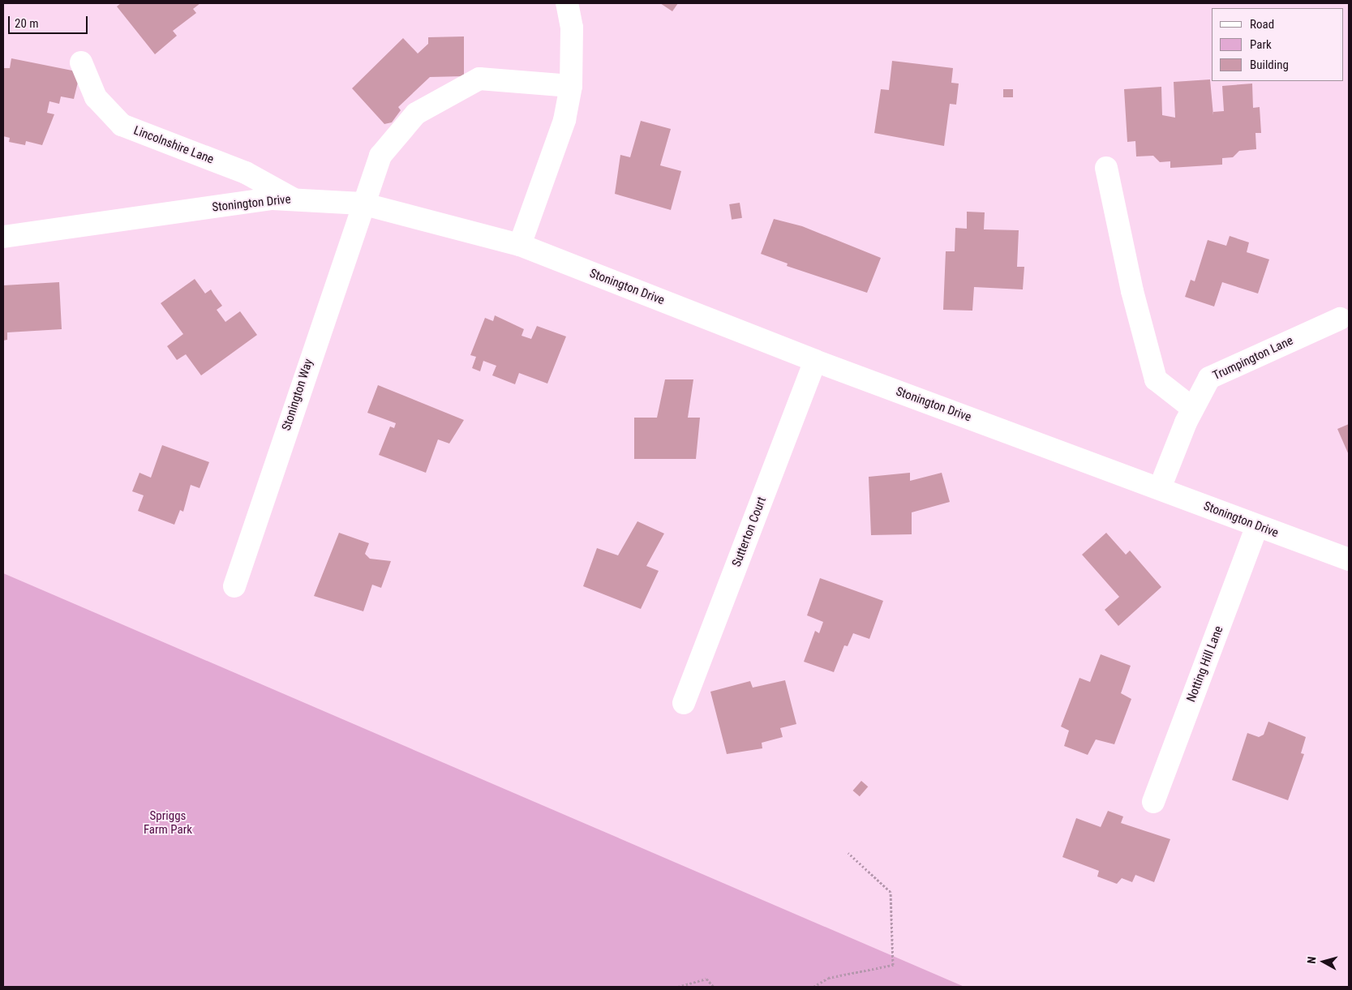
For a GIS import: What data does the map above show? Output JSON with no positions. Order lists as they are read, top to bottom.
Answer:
{
  "streets": {
    "street": [
      "Lincolnshire Lane",
      "Stonington Drive",
      "Trumpington Lane",
      "Stonington Way",
      "Sutterton Court",
      "Notting Hill Lane"
    ]
  },
  "crossings": [
    ["Lincolnshire Lane", "Stonington Drive"],
    ["Stonington Drive", "Trumpington Lane"],
    ["Stonington Drive", "Stonington Way"],
    ["Stonington Drive", "Sutterton Court"],
    ["Stonington Drive", "Notting Hill Lane"]
  ],
  "parks": ["Spriggs Farm Park"],
  "legend": ["Road", "Park", "Building"],
  "scale_bar": "20 m",
  "north": "left"
}
